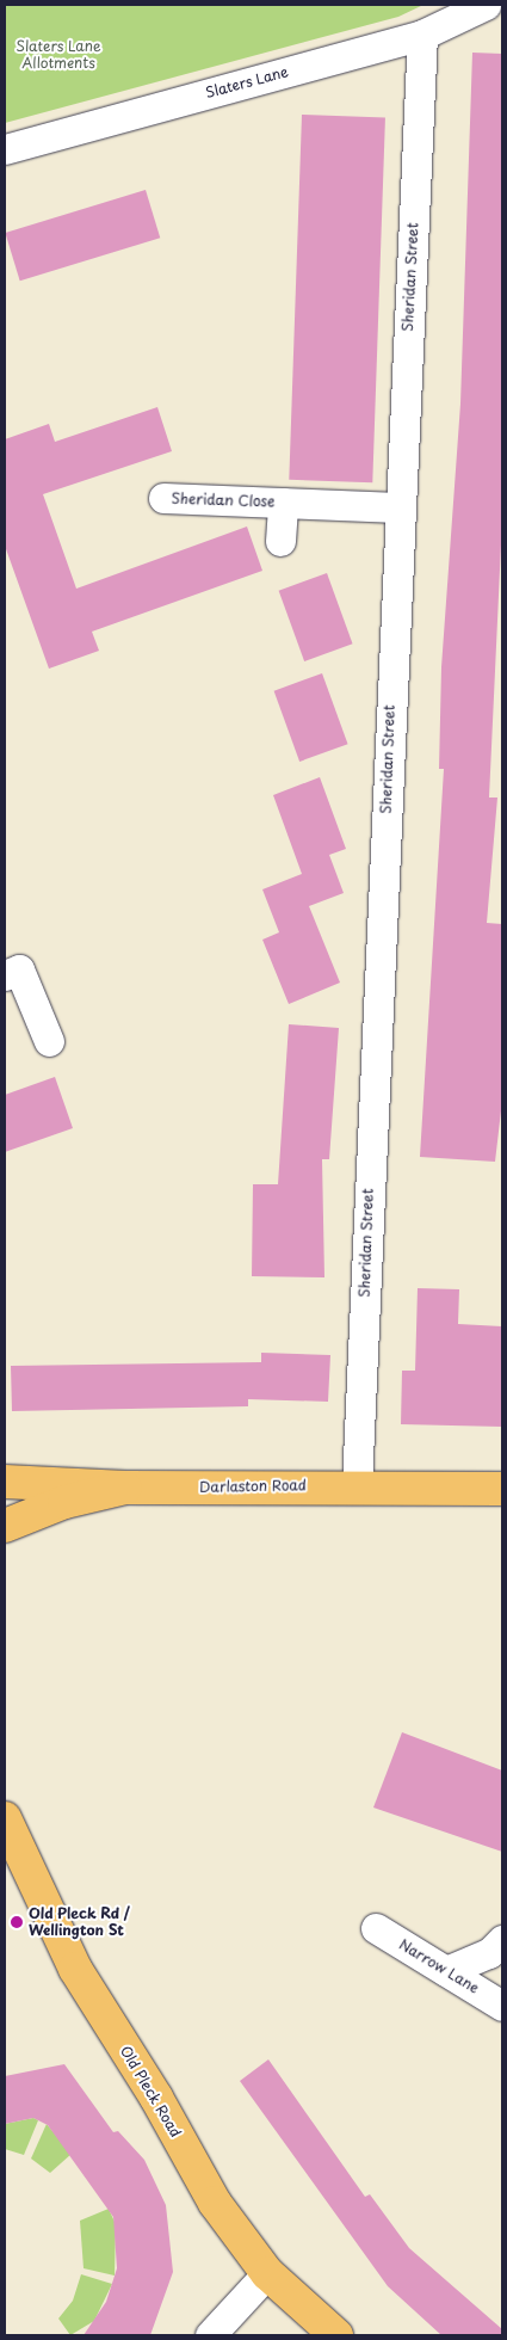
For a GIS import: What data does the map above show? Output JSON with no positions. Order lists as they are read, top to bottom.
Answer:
{
  "streets": {
    "main road": ["Darlaston Road", "Old Pleck Road"],
    "street": [
      "Slaters Lane",
      "Sheridan Street",
      "Sheridan Close",
      "Narrow Lane"
    ]
  },
  "crossings": [
    ["Slaters Lane", "Sheridan Street"],
    ["Sheridan Street", "Sheridan Close"],
    ["Sheridan Street", "Darlaston Road"]
  ],
  "parks": ["Slaters Lane Allotments"],
  "places": ["Old Pleck Rd / Wellington St"]
}
